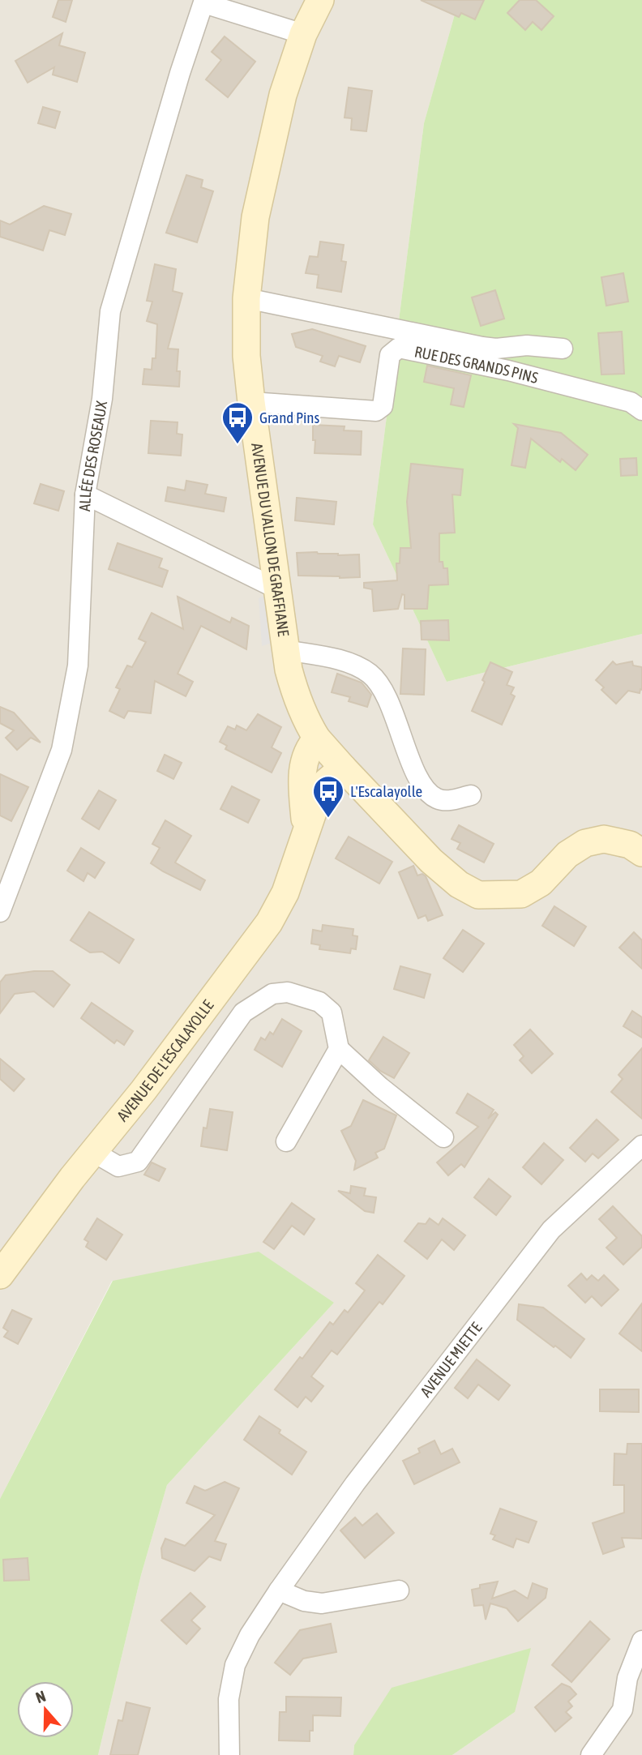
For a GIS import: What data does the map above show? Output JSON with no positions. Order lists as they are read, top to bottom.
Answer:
{
  "streets": {
    "street": [
      "RUE DES GRANDS PINS",
      "ALLÉE DES ROSEAUX",
      "AVENUE DU VALLON DE GRAFFIANE",
      "AVENUE DE L'ESCALAYOLLE",
      "AVENUE MIETTE"
    ]
  },
  "crossings": [
    ["RUE DES GRANDS PINS", "AVENUE DU VALLON DE GRAFFIANE"],
    ["ALLÉE DES ROSEAUX", "AVENUE DU VALLON DE GRAFFIANE"],
    ["AVENUE DU VALLON DE GRAFFIANE", "AVENUE DE L'ESCALAYOLLE"]
  ],
  "places": {
    "bus stop": ["Grand Pins", "L'Escalayolle"]
  },
  "north": "top"
}
